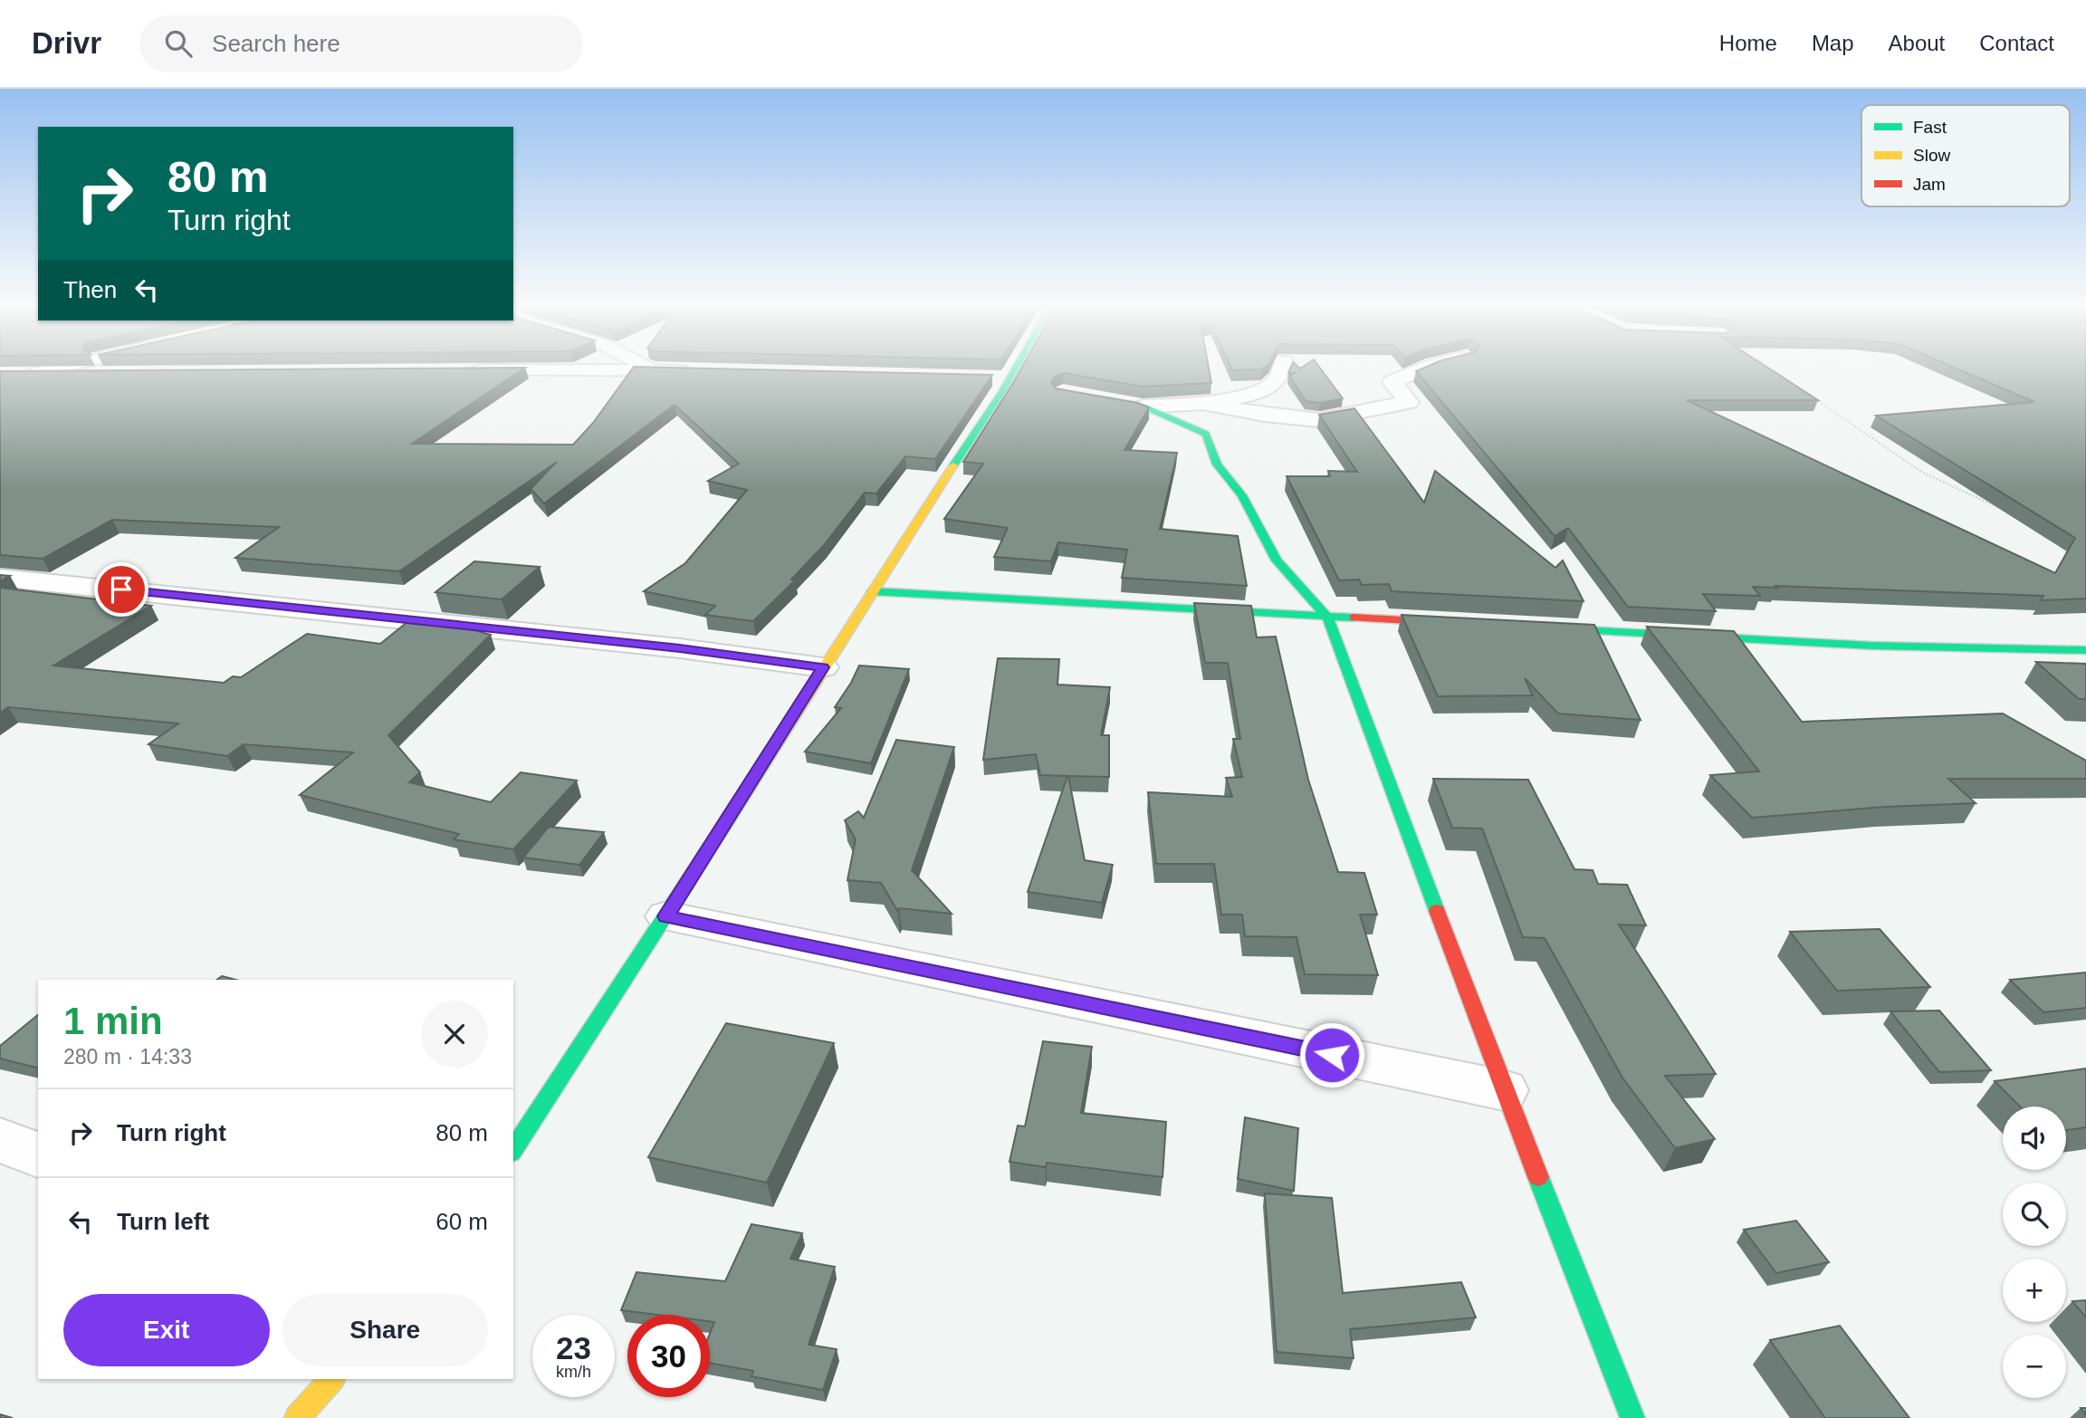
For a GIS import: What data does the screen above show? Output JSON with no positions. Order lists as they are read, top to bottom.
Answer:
{
  "legend": ["Fast", "Slow", "Jam"],
  "page": {
    "header": "Drivr",
    "search": "Search here",
    "nav": [
      "Home",
      "Map",
      "About",
      "Contact"
    ],
    "turn": ["80 m", "Turn right"],
    "then": "Then",
    "heading": ["1 min", "280 m · 14:33"],
    "list": [
      {
        "name": "Turn right",
        "value": "80 m"
      },
      {
        "name": "Turn left",
        "value": "60 m"
      }
    ],
    "map_buttons": ["+", "−"],
    "buttons": ["Exit", "Share"],
    "speed": "23 km/h",
    "limit": "30"
  }
}
